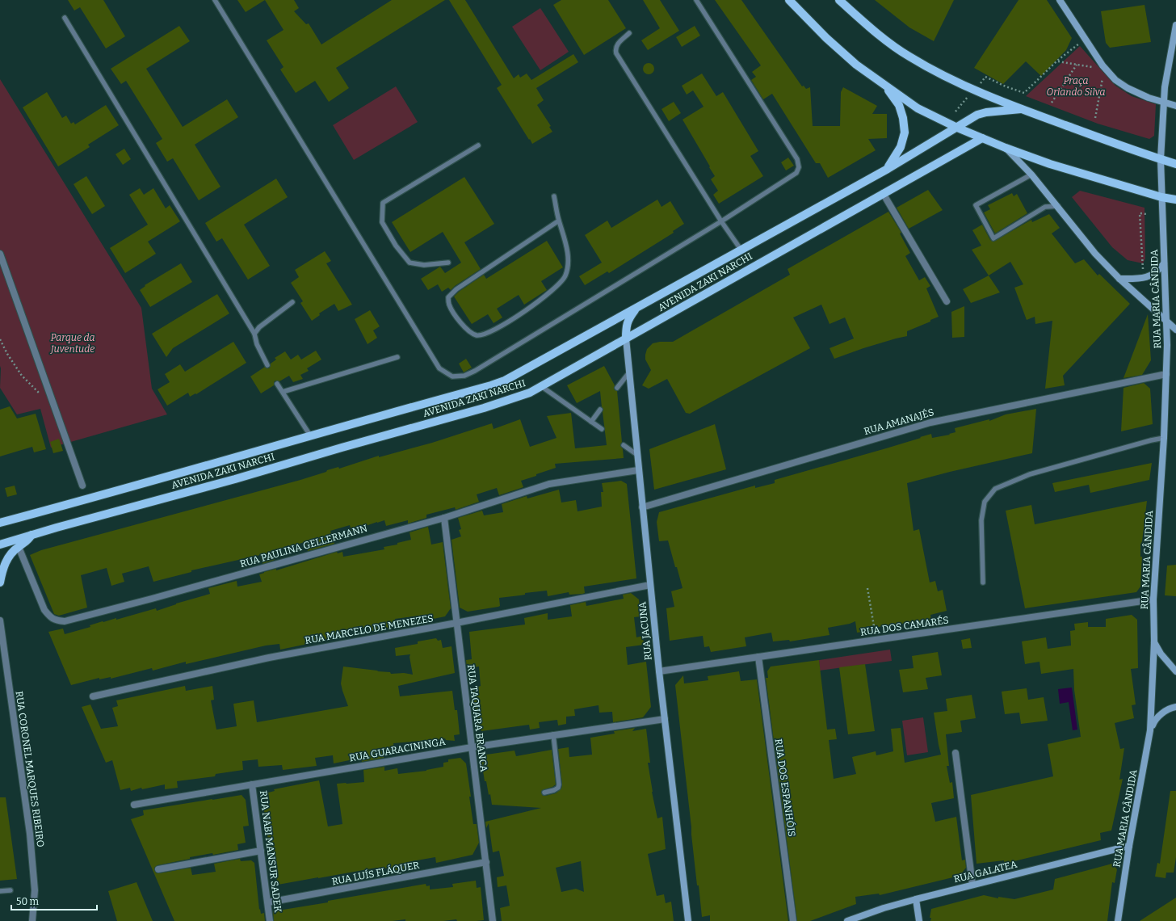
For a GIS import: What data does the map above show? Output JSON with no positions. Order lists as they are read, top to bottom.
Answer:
{
  "streets": {
    "main road": [
      "AVENIDA ZAKI NARCHI",
      "RUA MARIA CÂNDIDA",
      "RUA JACUNA",
      "RUA GALATEA"
    ],
    "street": [
      "RUA AMANAJÉS",
      "RUA PAULINA GELLERMANN",
      "RUA DOS CAMARÉS",
      "RUA MARCELO DE MENEZES",
      "RUA TAQUARA BRANCA",
      "RUA GUARACININGA",
      "RUA CORONEL MARQUES RIBEIRO",
      "RUA DOS ESPANHÓIS",
      "RUA NABI MANSUR SADEK",
      "RUA LUÍS FLÁQUER"
    ]
  },
  "crossings": [
    ["AVENIDA ZAKI NARCHI", "RUA JACUNA"],
    ["RUA MARIA CÂNDIDA", "RUA AMANAJÉS"],
    ["RUA MARIA CÂNDIDA", "RUA DOS CAMARÉS"],
    ["RUA MARIA CÂNDIDA", "RUA GALATEA"],
    ["RUA AMANAJÉS", "RUA JACUNA"],
    ["RUA PAULINA GELLERMANN", "RUA JACUNA"],
    ["RUA PAULINA GELLERMANN", "RUA TAQUARA BRANCA"],
    ["RUA DOS CAMARÉS", "RUA JACUNA"],
    ["RUA DOS CAMARÉS", "RUA DOS ESPANHÓIS"],
    ["RUA MARCELO DE MENEZES", "RUA JACUNA"],
    ["RUA MARCELO DE MENEZES", "RUA TAQUARA BRANCA"],
    ["RUA JACUNA", "RUA GUARACININGA"],
    ["RUA TAQUARA BRANCA", "RUA GUARACININGA"],
    ["RUA TAQUARA BRANCA", "RUA LUÍS FLÁQUER"],
    ["RUA GUARACININGA", "RUA NABI MANSUR SADEK"],
    ["RUA NABI MANSUR SADEK", "RUA LUÍS FLÁQUER"]
  ],
  "parks": ["Praça Orlando Silva", "Parque da Juventude"],
  "scale_bar": "50 m"
}
